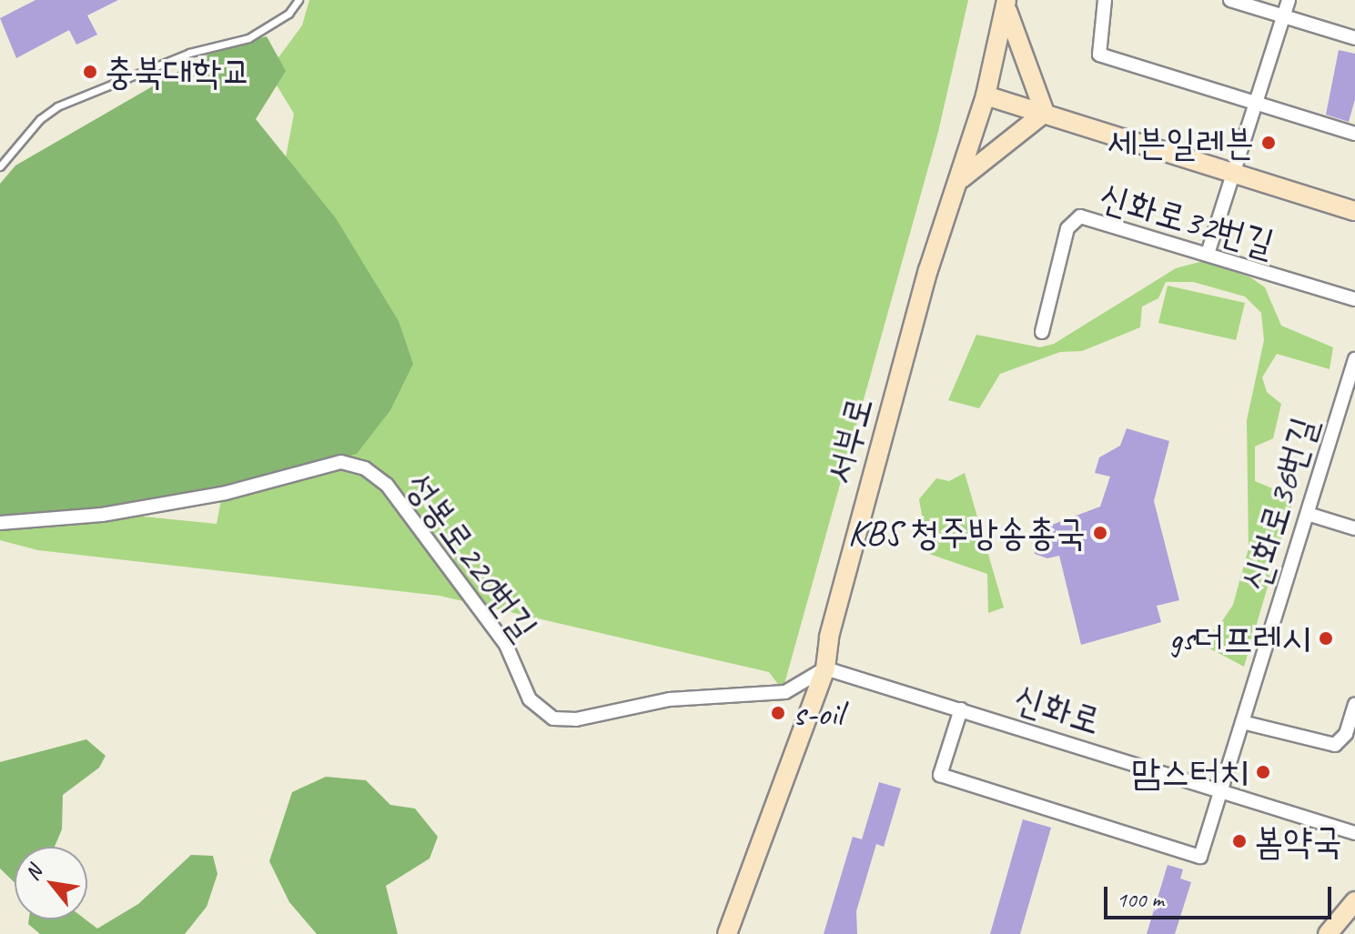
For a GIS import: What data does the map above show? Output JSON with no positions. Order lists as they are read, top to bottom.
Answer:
{
  "streets": {
    "main road": ["서부로"],
    "street": [
      "신화로32번길",
      "신화로36번길",
      "성봉로220번길",
      "신화로"
    ]
  },
  "crossings": [
    ["서부로", "성봉로220번길"],
    ["서부로", "신화로"],
    ["신화로36번길", "신화로"],
    ["성봉로220번길", "신화로"]
  ],
  "places": [
    "충북대학교",
    "세븐일레븐",
    "KBS 청주방송총국",
    "gs더프레시",
    "s-oil",
    "맘스터치",
    "봄약국"
  ],
  "scale_bar": "100 m",
  "north": "top left"
}
